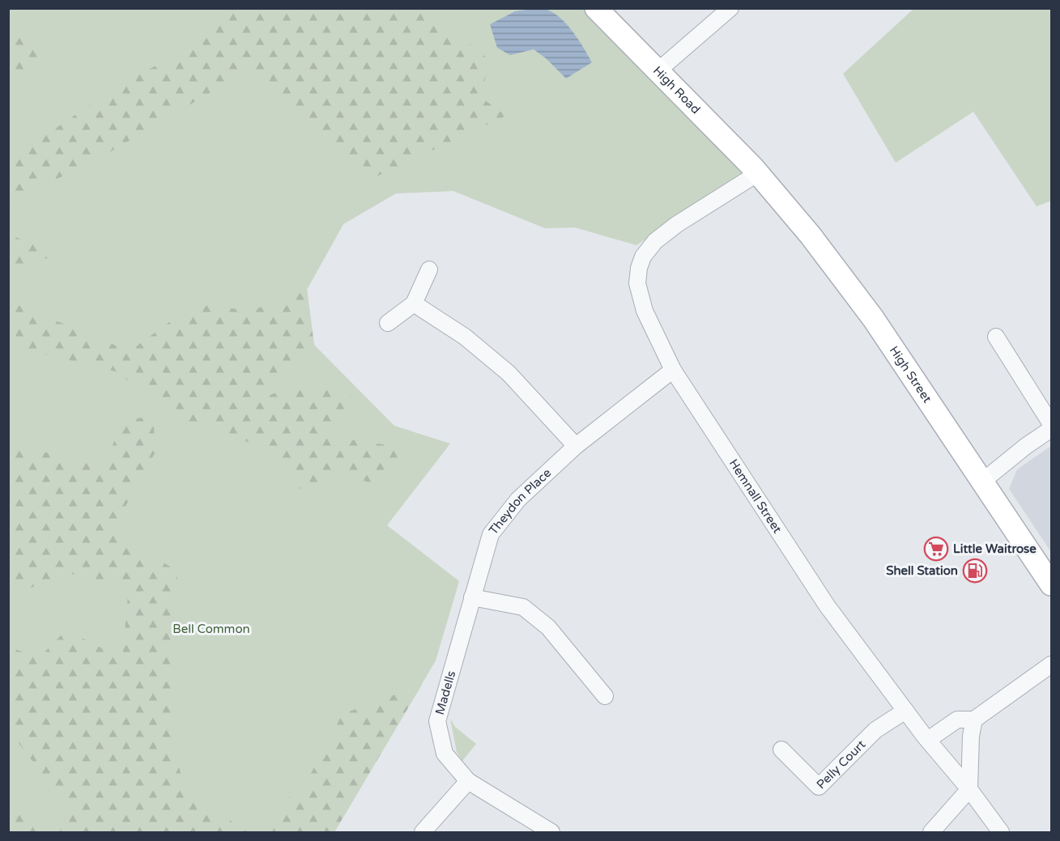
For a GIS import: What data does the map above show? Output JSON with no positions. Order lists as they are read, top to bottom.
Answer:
{
  "streets": {
    "main road": ["High Road", "High Street"],
    "street": [
      "Hemnall Street",
      "Theydon Place",
      "Madells",
      "Pelly Court"
    ]
  },
  "crossings": [
    ["High Road", "High Street"],
    ["High Road", "Hemnall Street"],
    ["High Street", "Hemnall Street"],
    ["Hemnall Street", "Theydon Place"],
    ["Hemnall Street", "Pelly Court"],
    ["Theydon Place", "Madells"]
  ],
  "parks": ["Bell Common"],
  "places": {
    "supermarket": ["Little Waitrose"],
    "fuel station": ["Shell Station"]
  }
}
